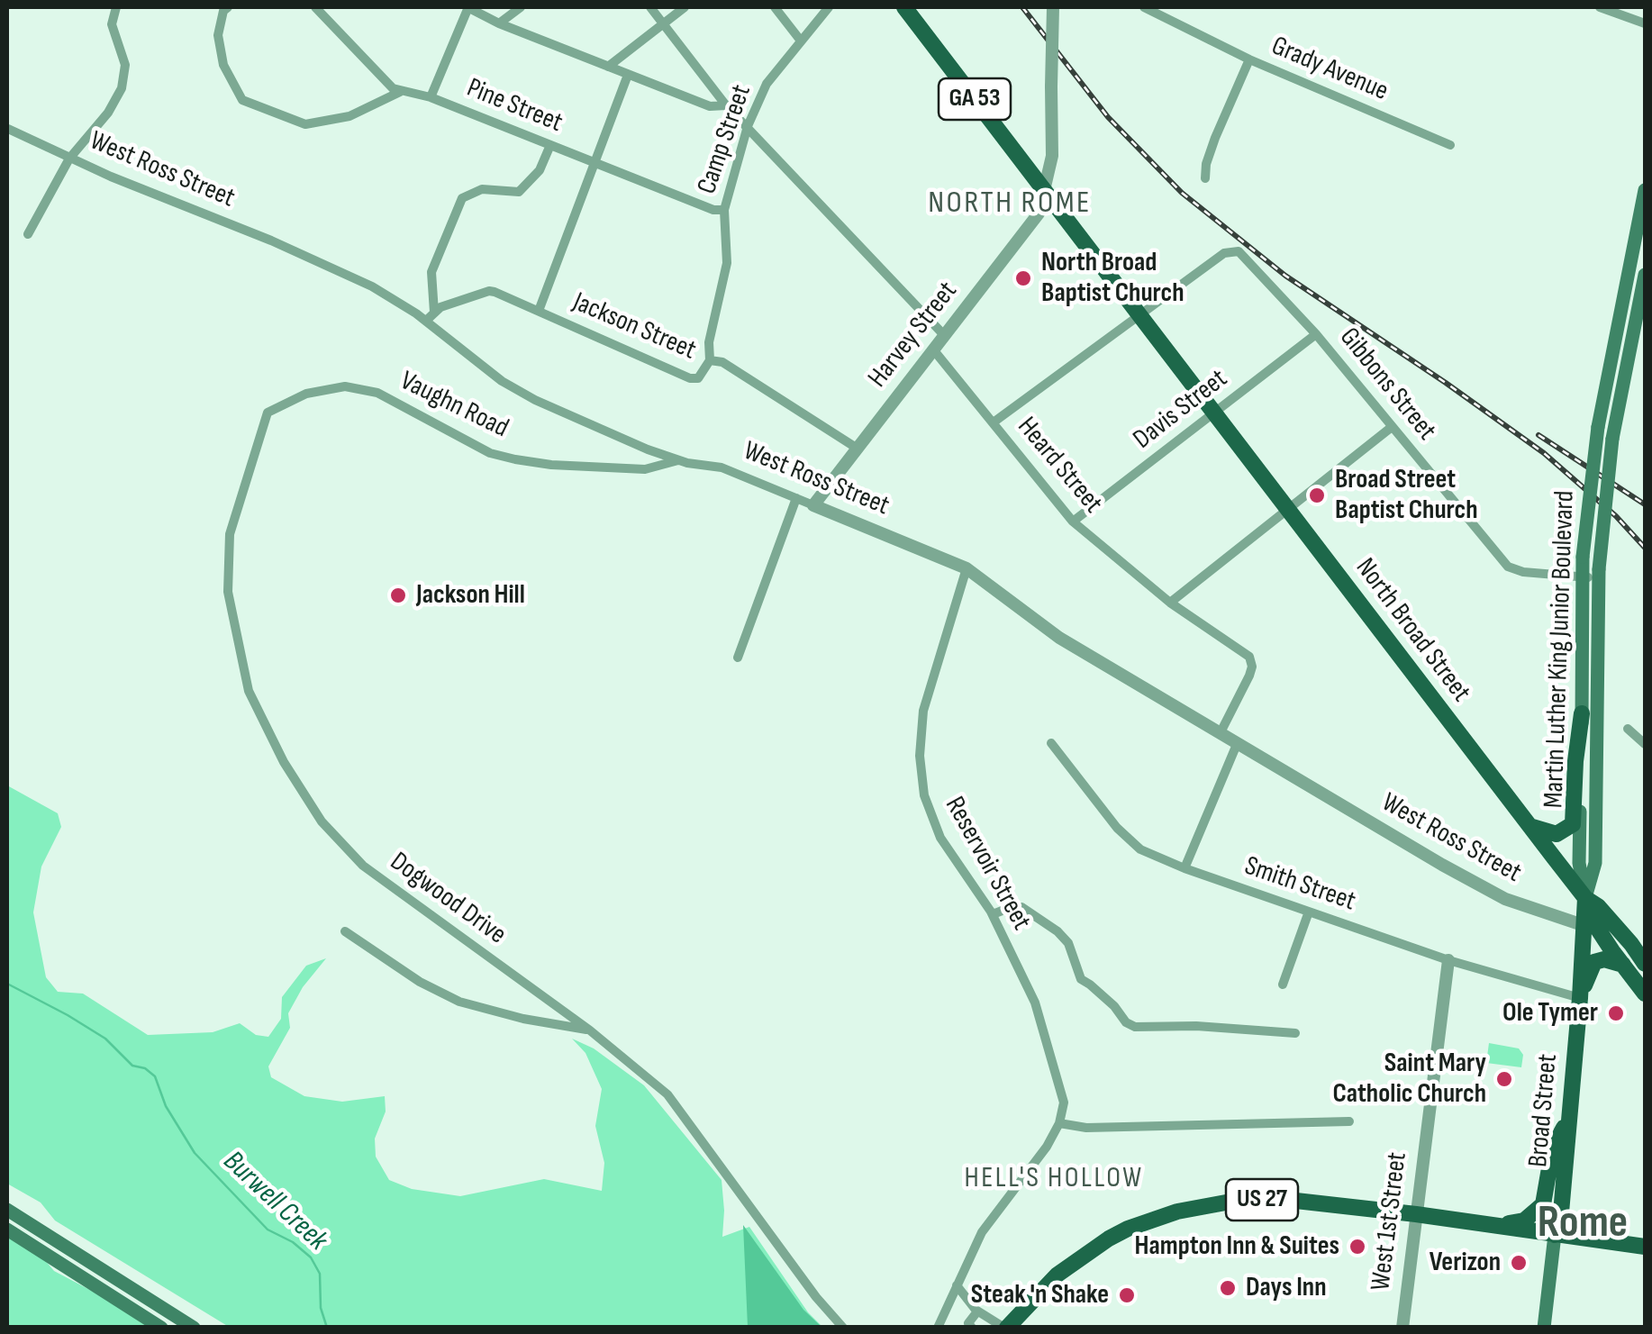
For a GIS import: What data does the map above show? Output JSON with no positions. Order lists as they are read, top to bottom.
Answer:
{
  "streets": {
    "main road": [
      "GA 53",
      "North Broad Street",
      "Martin Luther King Junior Boulevard",
      "Broad Street",
      "US 27"
    ],
    "street": [
      "Grady Avenue",
      "Pine Street",
      "Camp Street",
      "West Ross Street",
      "Jackson Street",
      "Harvey Street",
      "Gibbons Street",
      "Vaughn Road",
      "Davis Street",
      "Heard Street",
      "Reservoir Street",
      "Smith Street",
      "Dogwood Drive",
      "West 1st Street"
    ]
  },
  "crossings": [
    ["GA 53", "North Broad Street"],
    ["GA 53", "Martin Luther King Junior Boulevard"],
    ["GA 53", "Broad Street"],
    ["Pine Street", "Camp Street"],
    ["Camp Street", "Jackson Street"],
    ["West Ross Street", "Jackson Street"],
    ["West Ross Street", "Harvey Street"],
    ["West Ross Street", "Vaughn Road"],
    ["West Ross Street", "Heard Street"],
    ["West Ross Street", "Reservoir Street"],
    ["West Ross Street", "Broad Street"],
    ["Jackson Street", "Harvey Street"],
    ["Harvey Street", "Heard Street"],
    ["Harvey Street", "North Broad Street"],
    ["Gibbons Street", "Davis Street"],
    ["Gibbons Street", "North Broad Street"],
    ["Gibbons Street", "Martin Luther King Junior Boulevard"],
    ["Vaughn Road", "Dogwood Drive"],
    ["Davis Street", "Heard Street"],
    ["Davis Street", "North Broad Street"],
    ["North Broad Street", "Martin Luther King Junior Boulevard"],
    ["North Broad Street", "Broad Street"],
    ["Martin Luther King Junior Boulevard", "Broad Street"],
    ["Smith Street", "Broad Street"],
    ["Smith Street", "West 1st Street"],
    ["Broad Street", "US 27"],
    ["US 27", "West 1st Street"]
  ],
  "districts": ["NORTH ROME", "HELL'S HOLLOW", "Rome"],
  "water": ["Burwell Creek"],
  "places": [
    "North Broad Baptist Church",
    "Broad Street Baptist Church",
    "Jackson Hill",
    "Ole Tymer",
    "Saint Mary Catholic Church",
    "Hampton Inn & Suites",
    "Verizon",
    "Days Inn",
    "Steak 'n Shake"
  ]
}
